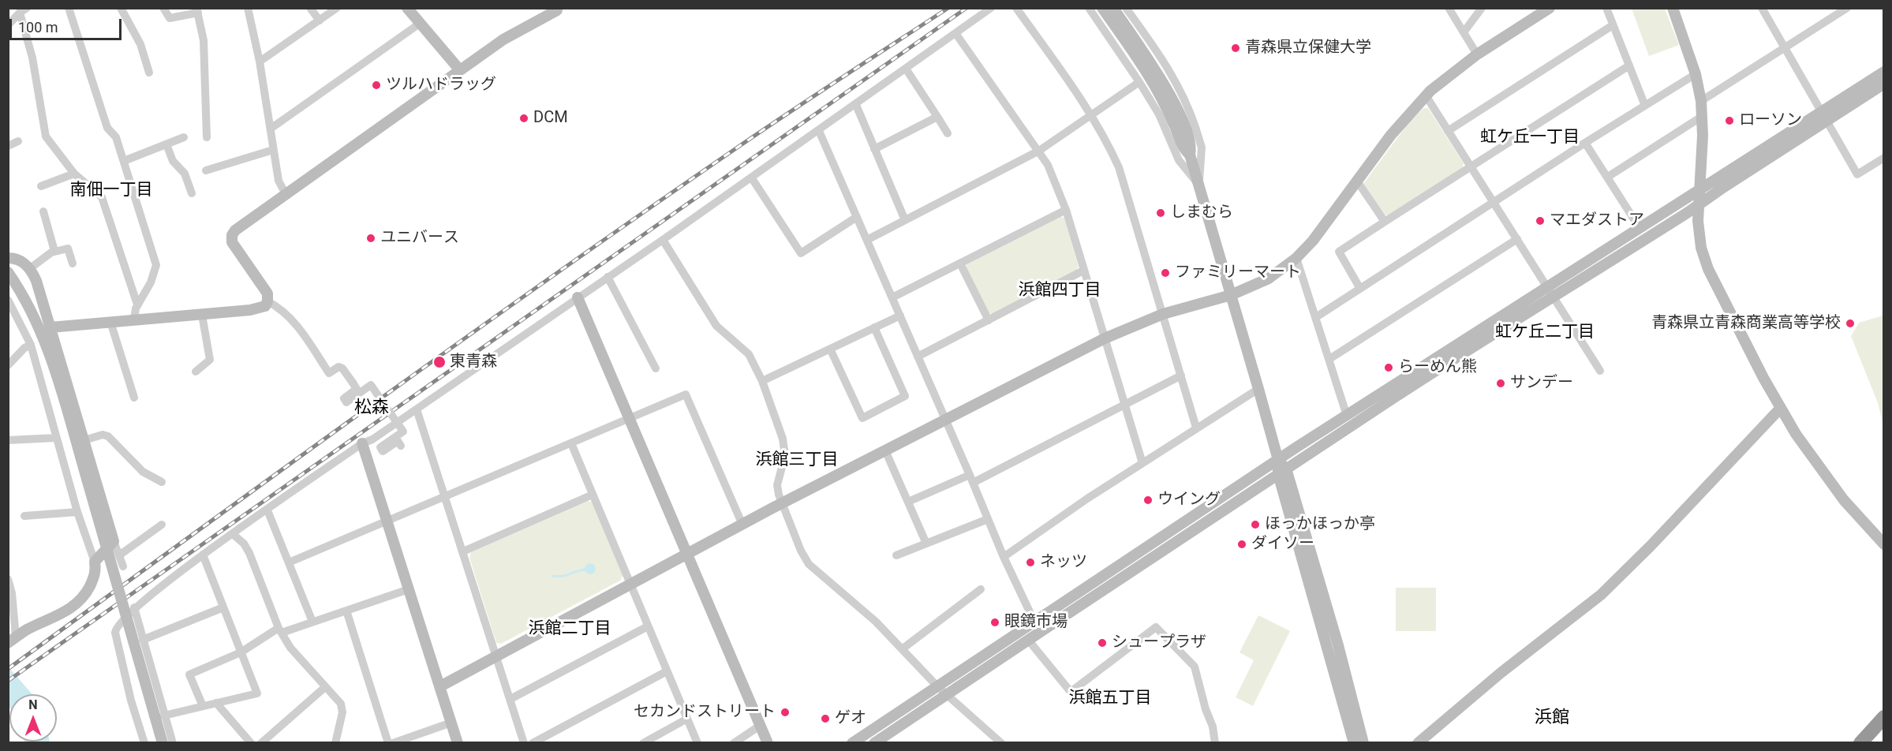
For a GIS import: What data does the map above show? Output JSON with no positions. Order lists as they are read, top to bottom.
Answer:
{
  "districts": [
    "虹ケ丘一丁目",
    "南佃一丁目",
    "浜館四丁目",
    "虹ケ丘二丁目",
    "松森",
    "浜館三丁目",
    "浜館二丁目",
    "浜館五丁目",
    "浜館"
  ],
  "places": [
    "青森県立保健大学",
    "ツルハドラッグ",
    "DCM",
    "ローソン",
    "しまむら",
    "マエダストア",
    "ユニバース",
    "ファミリーマート",
    "青森県立青森商業高等学校",
    "東青森",
    "らーめん熊",
    "サンデー",
    "ウイング",
    "ほっかほっか亭",
    "ダイソー",
    "ネッツ",
    "眼鏡市場",
    "シュープラザ",
    "セカンドストリート",
    "ゲオ"
  ],
  "scale_bar": "100 m",
  "north": "top"
}
